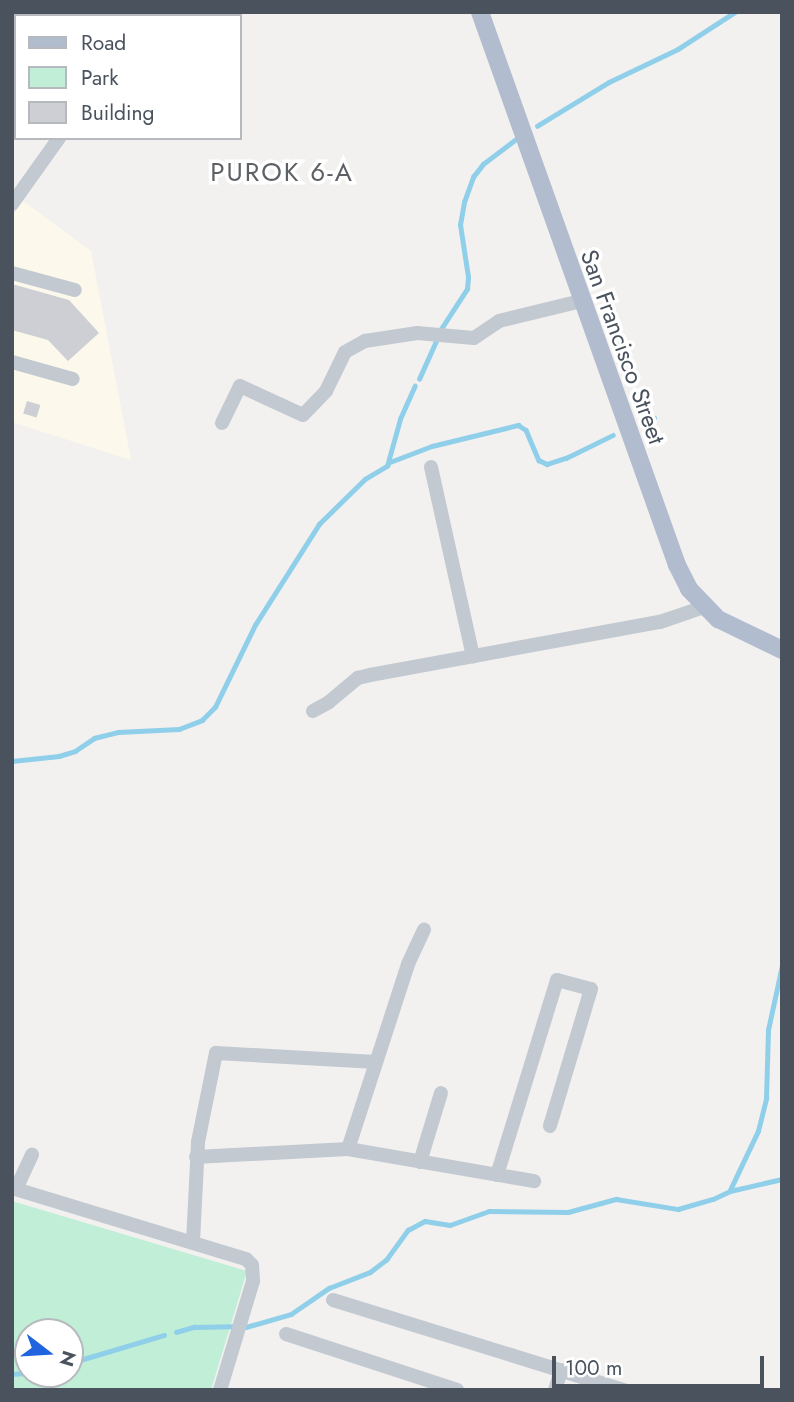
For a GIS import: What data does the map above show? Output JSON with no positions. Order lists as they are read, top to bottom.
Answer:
{
  "streets": {
    "main road": ["San Francisco Street"]
  },
  "districts": ["PUROK 6-A"],
  "legend": ["Road", "Park", "Building"],
  "scale_bar": "100 m",
  "north": "right"
}
